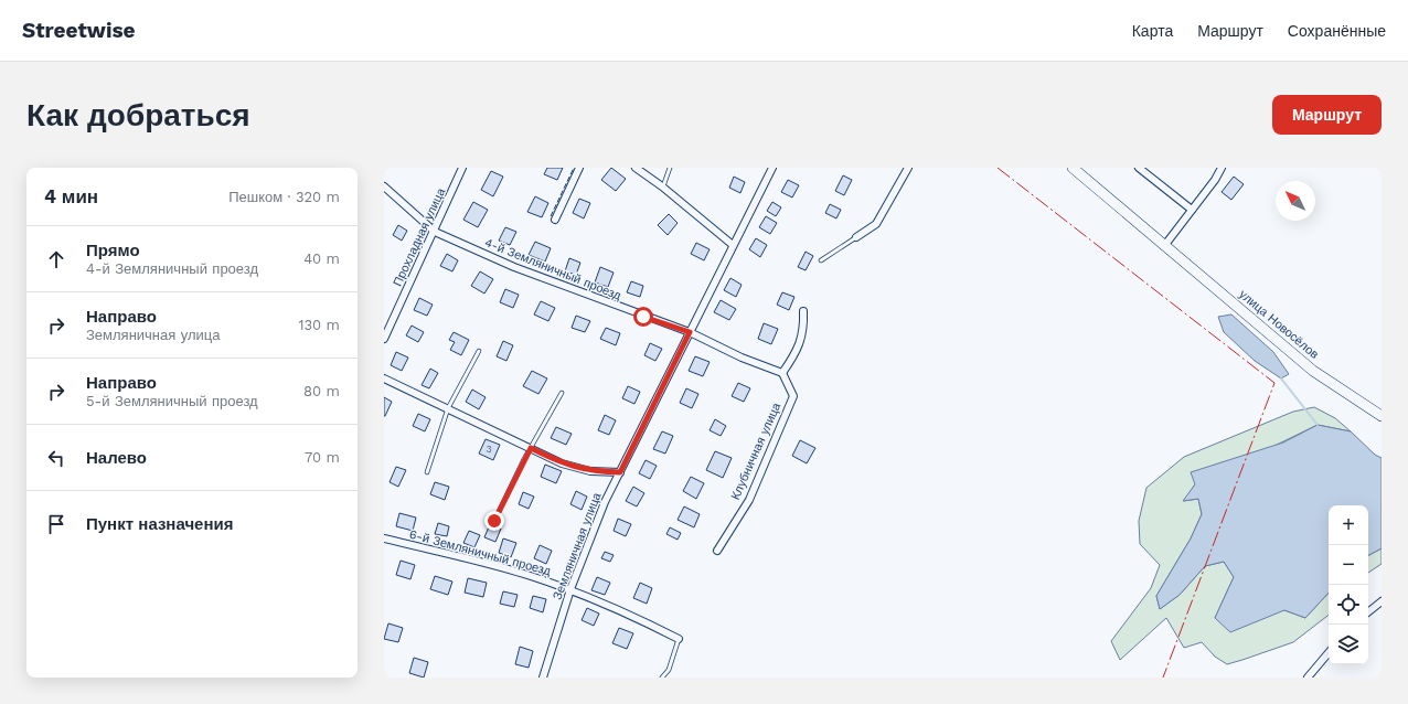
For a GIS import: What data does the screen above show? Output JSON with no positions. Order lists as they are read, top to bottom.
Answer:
{
  "streets": {
    "street": [
      "Прохладная улица",
      "4-й Земляничный проезд",
      "улица Новосёлов",
      "Клубничная улица",
      "Земляничная улица",
      "6-й Земляничный проезд"
    ]
  },
  "crossings": [
    ["Прохладная улица", "4-й Земляничный проезд"],
    ["4-й Земляничный проезд", "Клубничная улица"],
    ["4-й Земляничный проезд", "Земляничная улица"],
    ["Земляничная улица", "6-й Земляничный проезд"]
  ],
  "house_numbers": ["3"],
  "north": "top left",
  "page": {
    "header": "Streetwise",
    "nav": ["Карта", "Маршрут", "Сохранённые"],
    "buttons": "Маршрут",
    "title": "Как добраться",
    "heading": ["4 мин", "Пешком · 320 m"],
    "list": [
      ["Прямо", "4-й Земляничный проезд", "40 m"],
      ["Направо", "Земляничная улица", "130 m"],
      ["Направо", "5-й Земляничный проезд", "80 m"],
      ["Налево", "70 m"],
      "Пункт назначения"
    ],
    "map_buttons": ["+", "−"]
  }
}
